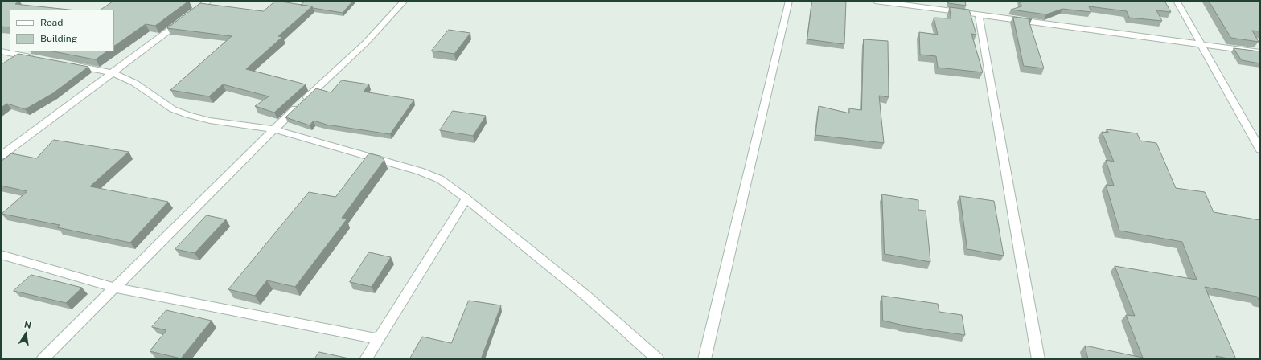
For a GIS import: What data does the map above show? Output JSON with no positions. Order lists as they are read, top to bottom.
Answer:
{
  "legend": ["Road", "Building"],
  "north": "top"
}
